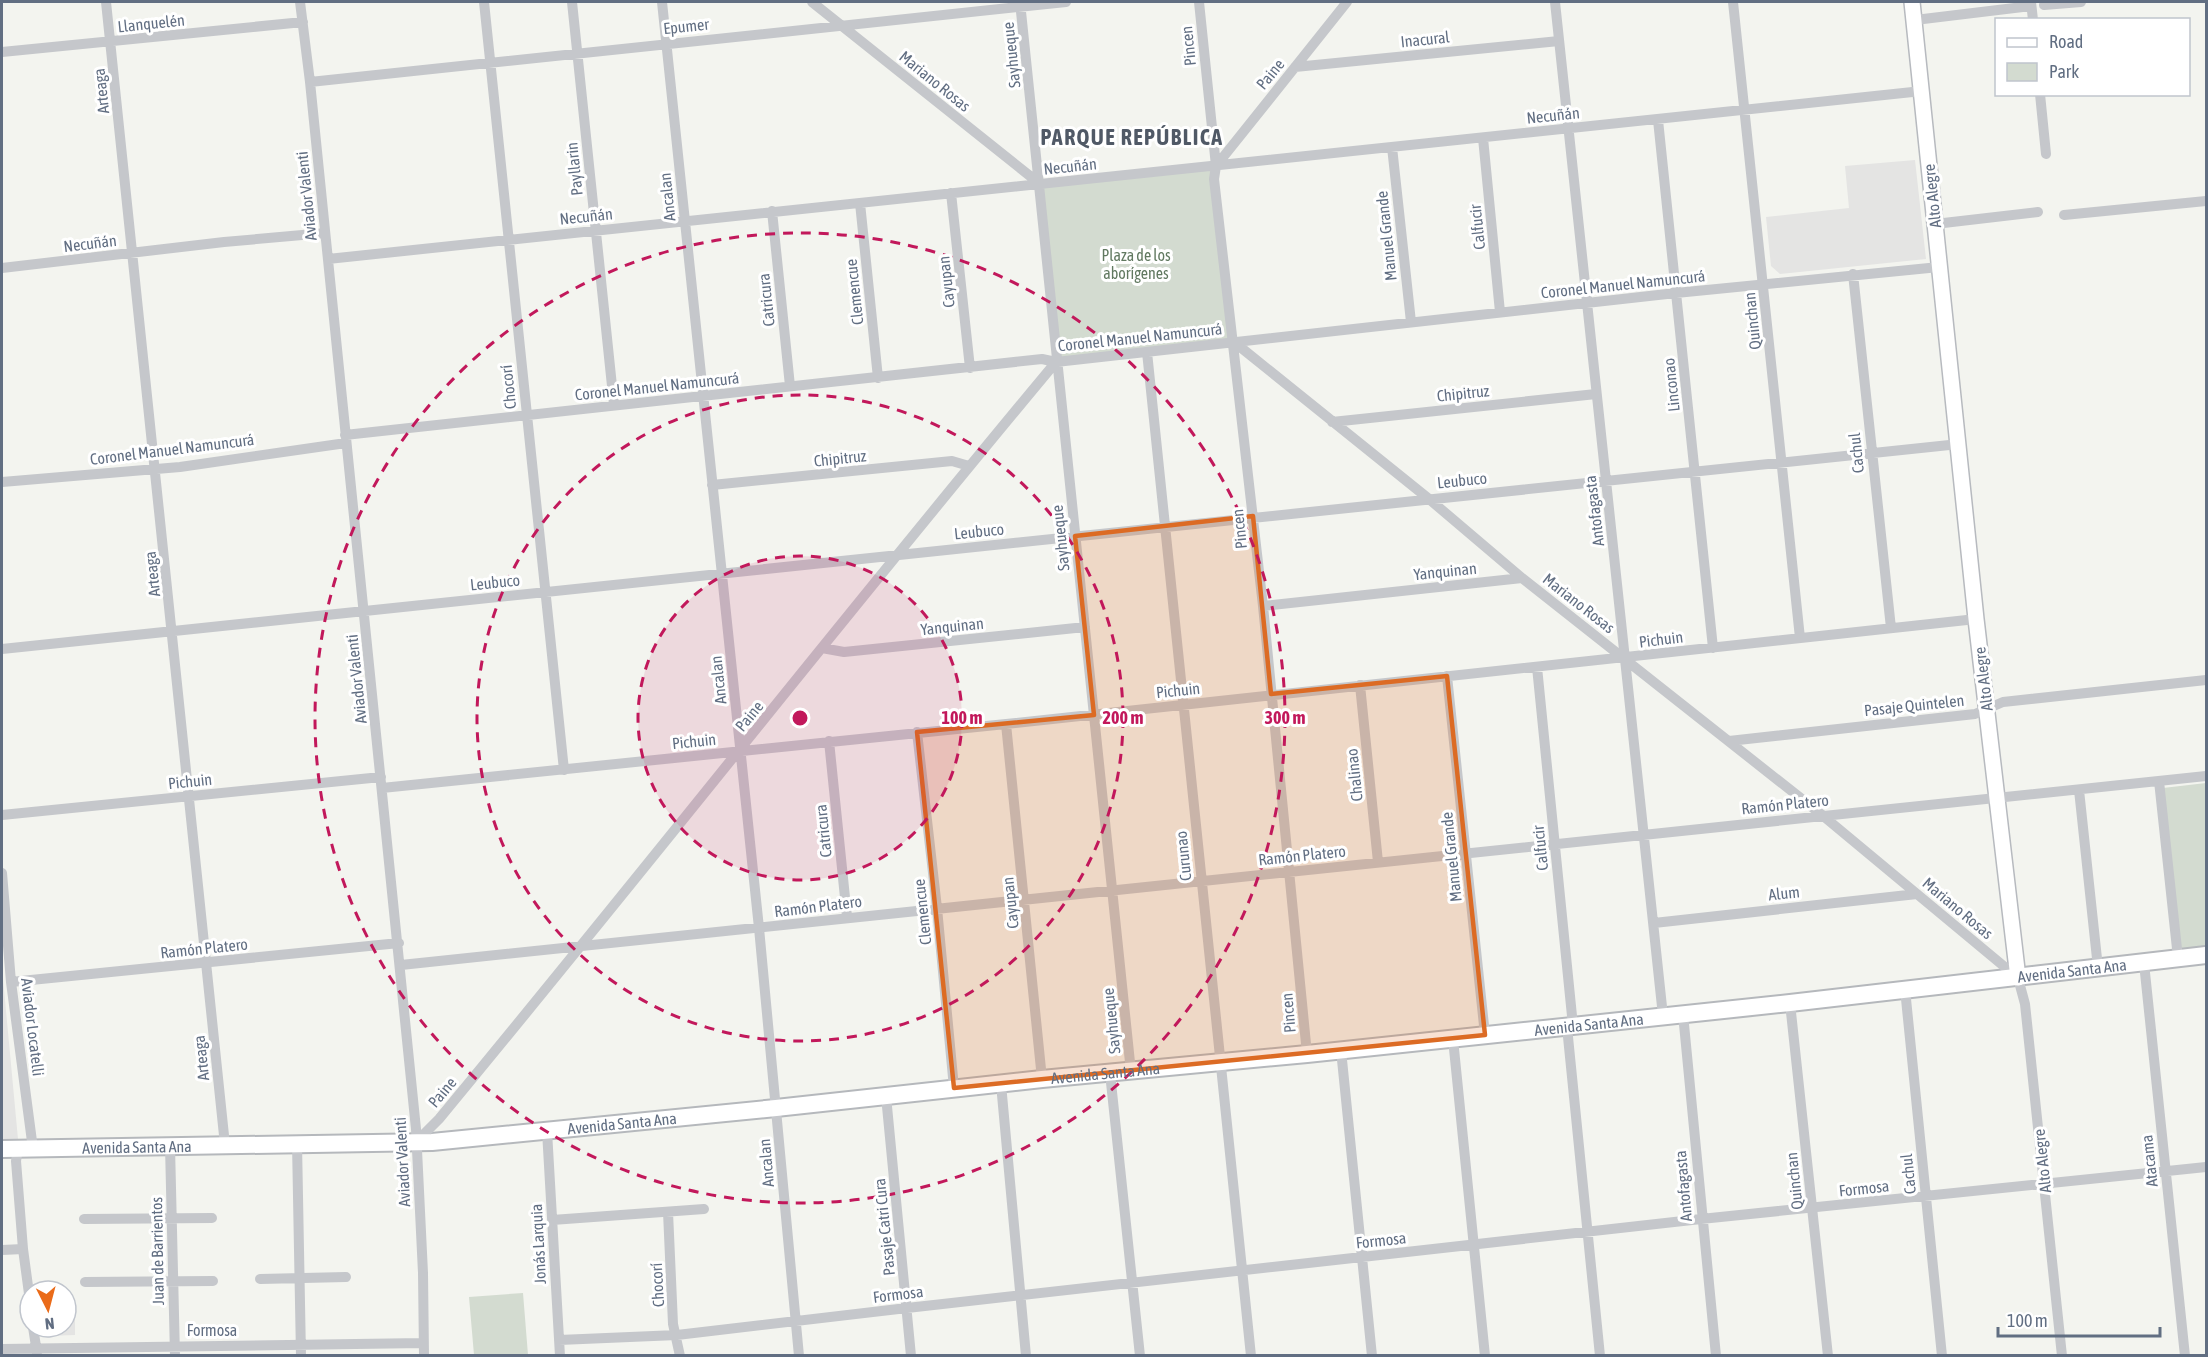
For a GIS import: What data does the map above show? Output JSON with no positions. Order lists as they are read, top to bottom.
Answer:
{
  "streets": {
    "main road": ["Alto Alegre", "Avenida Santa Ana"],
    "street": [
      "Llanquelén",
      "Epumer",
      "Inacural",
      "Pincen",
      "Sayhueque",
      "Paine",
      "Mariano Rosas",
      "Arteaga",
      "Necuñán",
      "Payllarin",
      "Aviador Valenti",
      "Ancalan",
      "Calfucir",
      "Manuel Grande",
      "Cayupan",
      "Coronel Manuel Namuncurá",
      "Clemencue",
      "Catricura",
      "Quinchan",
      "Linconao",
      "Chocorí",
      "Chipitruz",
      "Cachul",
      "Leubuco",
      "Antofagasta",
      "Yanquinan",
      "Pichuin",
      "Pasaje Quintelen",
      "Chalinao",
      "Ramón Platero",
      "Curunao",
      "Alum",
      "Aviador Locatelli",
      "Atacama",
      "Formosa",
      "Pasaje Catri Cura",
      "Jonás Larquia",
      "Juan de Barrientos"
    ]
  },
  "crossings": [
    ["Llanquelén", "Arteaga"],
    ["Llanquelén", "Aviador Valenti"],
    ["Epumer", "Sayhueque"],
    ["Epumer", "Mariano Rosas"],
    ["Epumer", "Payllarin"],
    ["Epumer", "Aviador Valenti"],
    ["Epumer", "Ancalan"],
    ["Epumer", "Chocorí"],
    ["Inacural", "Paine"],
    ["Inacural", "Antofagasta"],
    ["Pincen", "Paine"],
    ["Pincen", "Mariano Rosas"],
    ["Pincen", "Necuñán"],
    ["Pincen", "Coronel Manuel Namuncurá"],
    ["Pincen", "Leubuco"],
    ["Pincen", "Yanquinan"],
    ["Pincen", "Pichuin"],
    ["Pincen", "Ramón Platero"],
    ["Pincen", "Avenida Santa Ana"],
    ["Sayhueque", "Paine"],
    ["Sayhueque", "Mariano Rosas"],
    ["Sayhueque", "Necuñán"],
    ["Sayhueque", "Coronel Manuel Namuncurá"],
    ["Sayhueque", "Leubuco"],
    ["Sayhueque", "Yanquinan"],
    ["Sayhueque", "Pichuin"],
    ["Sayhueque", "Ramón Platero"],
    ["Sayhueque", "Avenida Santa Ana"],
    ["Sayhueque", "Formosa"],
    ["Paine", "Necuñán"],
    ["Paine", "Aviador Valenti"],
    ["Paine", "Ancalan"],
    ["Paine", "Coronel Manuel Namuncurá"],
    ["Paine", "Chipitruz"],
    ["Paine", "Leubuco"],
    ["Paine", "Yanquinan"],
    ["Paine", "Pichuin"],
    ["Paine", "Ramón Platero"],
    ["Paine", "Avenida Santa Ana"],
    ["Mariano Rosas", "Necuñán"],
    ["Mariano Rosas", "Alto Alegre"],
    ["Mariano Rosas", "Coronel Manuel Namuncurá"],
    ["Mariano Rosas", "Chipitruz"],
    ["Mariano Rosas", "Leubuco"],
    ["Mariano Rosas", "Antofagasta"],
    ["Mariano Rosas", "Yanquinan"],
    ["Mariano Rosas", "Pichuin"],
    ["Mariano Rosas", "Pasaje Quintelen"],
    ["Mariano Rosas", "Ramón Platero"],
    ["Mariano Rosas", "Alum"],
    ["Mariano Rosas", "Avenida Santa Ana"],
    ["Arteaga", "Necuñán"],
    ["Arteaga", "Coronel Manuel Namuncurá"],
    ["Arteaga", "Leubuco"],
    ["Arteaga", "Pichuin"],
    ["Arteaga", "Ramón Platero"],
    ["Arteaga", "Avenida Santa Ana"],
    ["Necuñán", "Payllarin"],
    ["Necuñán", "Aviador Valenti"],
    ["Necuñán", "Alto Alegre"],
    ["Necuñán", "Ancalan"],
    ["Necuñán", "Calfucir"],
    ["Necuñán", "Manuel Grande"],
    ["Necuñán", "Cayupan"],
    ["Necuñán", "Clemencue"],
    ["Necuñán", "Catricura"],
    ["Necuñán", "Quinchan"],
    ["Necuñán", "Linconao"],
    ["Necuñán", "Chocorí"],
    ["Necuñán", "Antofagasta"],
    ["Payllarin", "Coronel Manuel Namuncurá"],
    ["Aviador Valenti", "Coronel Manuel Namuncurá"],
    ["Aviador Valenti", "Leubuco"],
    ["Aviador Valenti", "Pichuin"],
    ["Aviador Valenti", "Ramón Platero"],
    ["Aviador Valenti", "Avenida Santa Ana"],
    ["Aviador Valenti", "Formosa"],
    ["Alto Alegre", "Coronel Manuel Namuncurá"],
    ["Alto Alegre", "Leubuco"],
    ["Alto Alegre", "Pichuin"],
    ["Alto Alegre", "Pasaje Quintelen"],
    ["Alto Alegre", "Ramón Platero"],
    ["Alto Alegre", "Avenida Santa Ana"],
    ["Alto Alegre", "Formosa"],
    ["Ancalan", "Coronel Manuel Namuncurá"],
    ["Ancalan", "Chipitruz"],
    ["Ancalan", "Leubuco"],
    ["Ancalan", "Pichuin"],
    ["Ancalan", "Ramón Platero"],
    ["Ancalan", "Avenida Santa Ana"],
    ["Ancalan", "Formosa"],
    ["Calfucir", "Coronel Manuel Namuncurá"],
    ["Calfucir", "Pichuin"],
    ["Calfucir", "Ramón Platero"],
    ["Calfucir", "Avenida Santa Ana"],
    ["Calfucir", "Formosa"],
    ["Manuel Grande", "Coronel Manuel Namuncurá"],
    ["Manuel Grande", "Pichuin"],
    ["Manuel Grande", "Ramón Platero"],
    ["Manuel Grande", "Avenida Santa Ana"],
    ["Cayupan", "Coronel Manuel Namuncurá"],
    ["Cayupan", "Pichuin"],
    ["Cayupan", "Ramón Platero"],
    ["Cayupan", "Avenida Santa Ana"],
    ["Coronel Manuel Namuncurá", "Clemencue"],
    ["Coronel Manuel Namuncurá", "Catricura"],
    ["Coronel Manuel Namuncurá", "Quinchan"],
    ["Coronel Manuel Namuncurá", "Linconao"],
    ["Coronel Manuel Namuncurá", "Chocorí"],
    ["Coronel Manuel Namuncurá", "Cachul"],
    ["Coronel Manuel Namuncurá", "Antofagasta"],
    ["Coronel Manuel Namuncurá", "Curunao"],
    ["Clemencue", "Pichuin"],
    ["Clemencue", "Ramón Platero"],
    ["Clemencue", "Avenida Santa Ana"],
    ["Catricura", "Pichuin"],
    ["Catricura", "Ramón Platero"],
    ["Quinchan", "Leubuco"],
    ["Quinchan", "Pichuin"],
    ["Quinchan", "Avenida Santa Ana"],
    ["Quinchan", "Formosa"],
    ["Linconao", "Leubuco"],
    ["Linconao", "Pichuin"],
    ["Chocorí", "Leubuco"],
    ["Chocorí", "Pichuin"],
    ["Chocorí", "Formosa"],
    ["Chipitruz", "Antofagasta"],
    ["Cachul", "Leubuco"],
    ["Cachul", "Pichuin"],
    ["Cachul", "Avenida Santa Ana"],
    ["Cachul", "Formosa"],
    ["Leubuco", "Antofagasta"],
    ["Leubuco", "Curunao"],
    ["Antofagasta", "Pichuin"],
    ["Antofagasta", "Ramón Platero"],
    ["Antofagasta", "Alum"],
    ["Antofagasta", "Avenida Santa Ana"],
    ["Antofagasta", "Formosa"],
    ["Pichuin", "Chalinao"],
    ["Pichuin", "Curunao"],
    ["Chalinao", "Ramón Platero"],
    ["Ramón Platero", "Curunao"],
    ["Ramón Platero", "Aviador Locatelli"],
    ["Curunao", "Avenida Santa Ana"],
    ["Curunao", "Formosa"],
    ["Avenida Santa Ana", "Aviador Locatelli"],
    ["Avenida Santa Ana", "Atacama"],
    ["Avenida Santa Ana", "Pasaje Catri Cura"],
    ["Avenida Santa Ana", "Jonás Larquia"],
    ["Avenida Santa Ana", "Juan de Barrientos"],
    ["Atacama", "Formosa"],
    ["Formosa", "Pasaje Catri Cura"],
    ["Formosa", "Jonás Larquia"],
    ["Formosa", "Juan de Barrientos"]
  ],
  "districts": ["PARQUE REPÚBLICA"],
  "parks": ["Plaza de los aborígenes"],
  "legend": ["Road", "Park"],
  "scale_bar": "100 m",
  "north": "bottom",
  "rings": ["100 m", "200 m", "300 m"]
}
